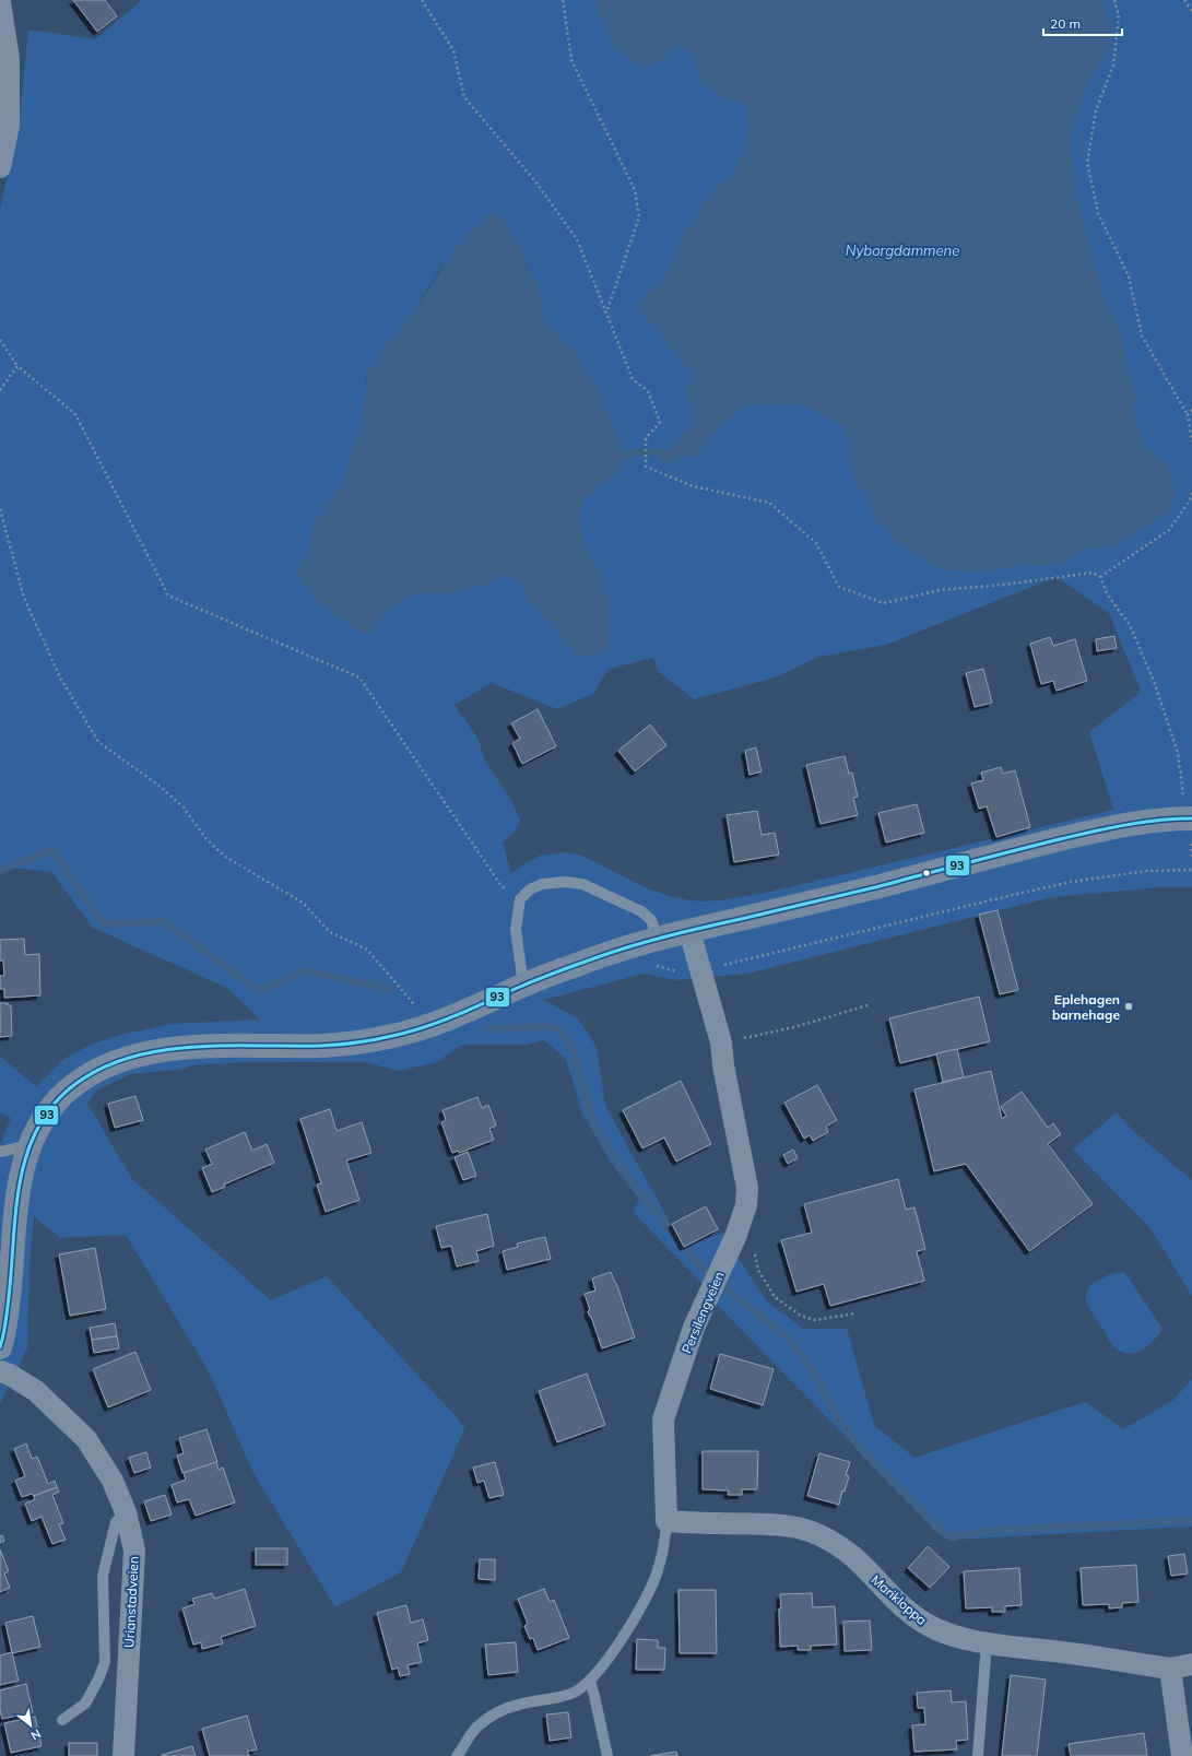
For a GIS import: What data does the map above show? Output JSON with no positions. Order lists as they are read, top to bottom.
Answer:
{
  "streets": {
    "street": ["Persilengveien", "Marikloppa", "Urianstadveien"]
  },
  "crossings": [
    ["Persilengveien", "Marikloppa"]
  ],
  "water": ["Nyborgdammene"],
  "places": ["Eplehagen barnehage"],
  "lines": ["transit line 93"],
  "scale_bar": "20 m",
  "north": "bottom right"
}
